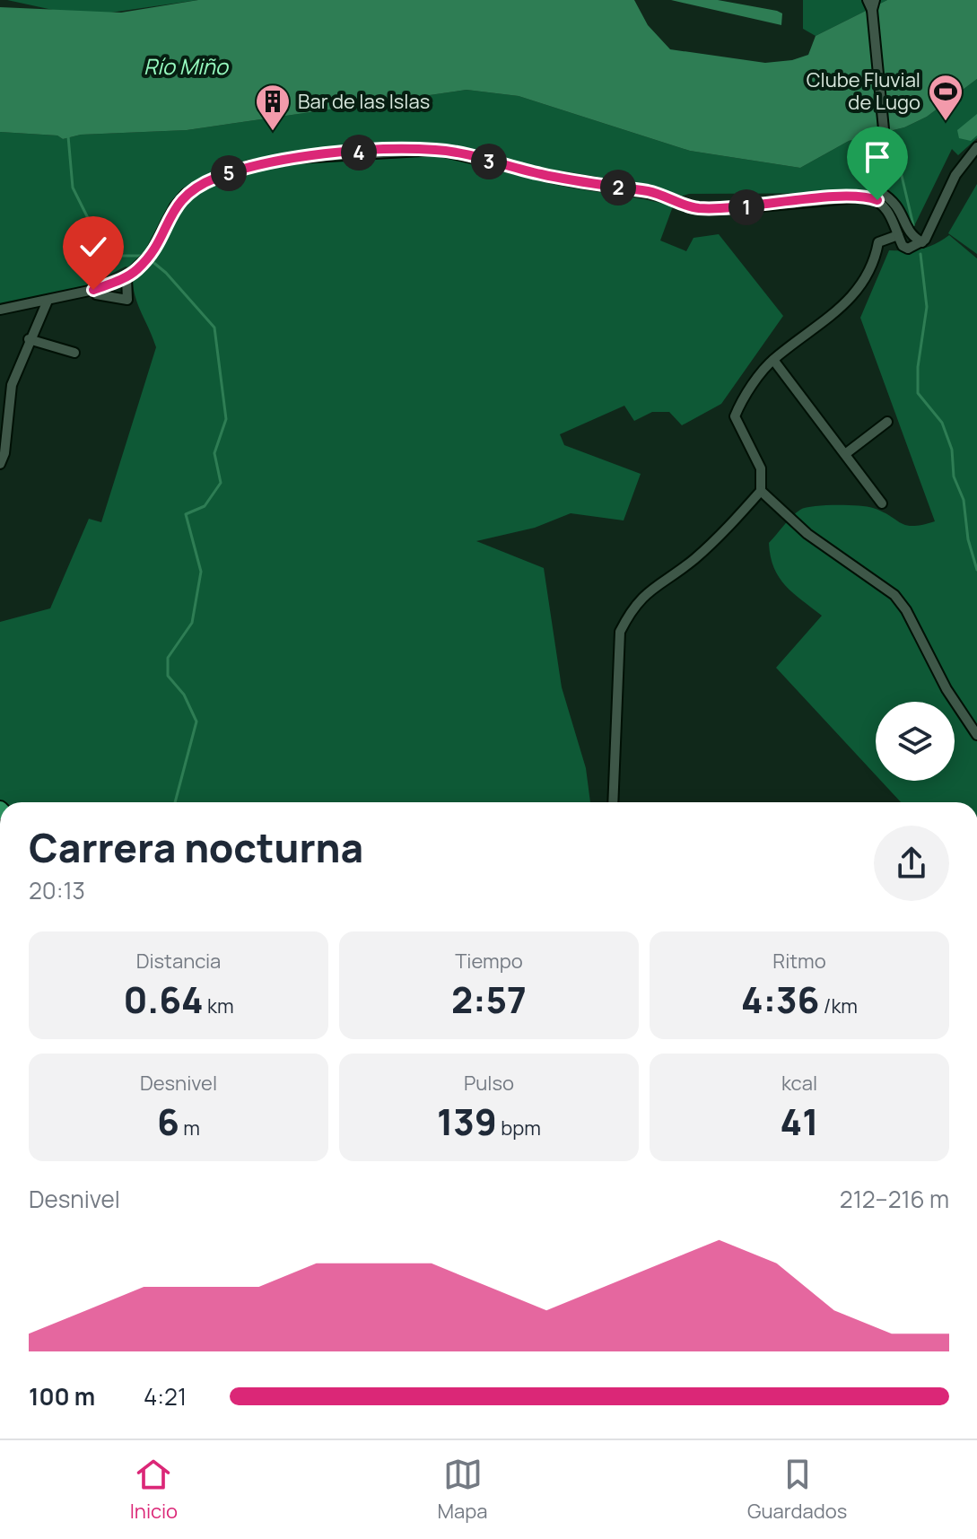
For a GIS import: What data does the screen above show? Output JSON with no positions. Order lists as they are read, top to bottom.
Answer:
{
  "water": ["Río Miño"],
  "places": {
    "sports": ["Clube Fluvial de Lugo"],
    "building": ["Bar de las Islas"]
  },
  "page": {
    "pins": [
      "4",
      "3",
      "5",
      "2",
      "1"
    ],
    "heading": ["Carrera nocturna", "20:13"],
    "stats": [
      ["Distancia", "0.64 km"],
      ["Tiempo", "2:57"],
      ["Ritmo", "4:36 /km"],
      ["Desnivel", "6 m"],
      ["Pulso", "139 bpm"],
      ["kcal", "41"]
    ],
    "chart": ["Desnivel", "212–216 m"],
    "list": [
      {
        "name": "100 m",
        "note": "4:21"
      }
    ],
    "tabs": ["Inicio", "Mapa", "Guardados"]
  }
}
